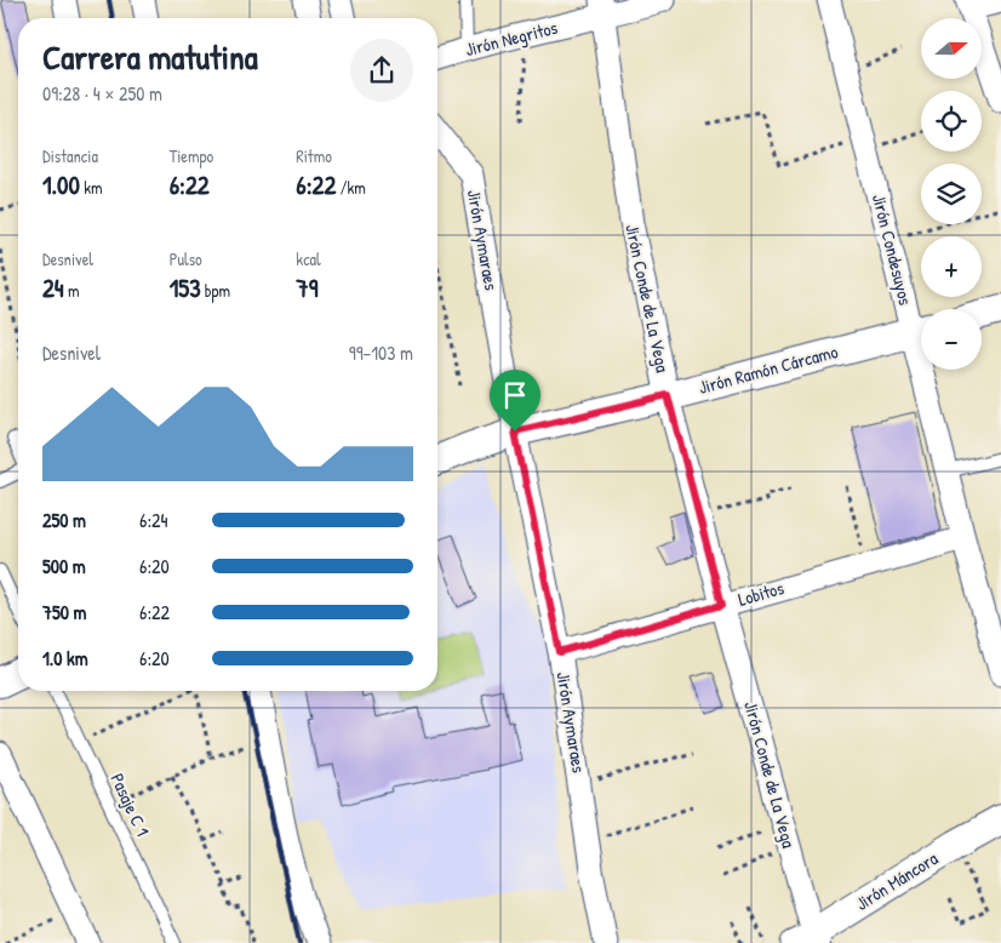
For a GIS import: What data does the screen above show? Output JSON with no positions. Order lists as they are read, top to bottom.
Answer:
{
  "streets": {
    "street": [
      "Jirón Negritos",
      "Jirón Aymaraes",
      "Jirón Condesuyos",
      "Jirón Conde de La Vega",
      "Jirón Ramón Cárcamo",
      "Lobitos",
      "Jirón Máncora"
    ],
    "lane": ["Pasaje C 1"]
  },
  "crossings": [
    ["Jirón Negritos", "Jirón Conde de La Vega"],
    ["Jirón Aymaraes", "Jirón Ramón Cárcamo"],
    ["Jirón Aymaraes", "Lobitos"],
    ["Jirón Condesuyos", "Lobitos"],
    ["Jirón Conde de La Vega", "Jirón Ramón Cárcamo"],
    ["Jirón Conde de La Vega", "Lobitos"],
    ["Jirón Conde de La Vega", "Jirón Máncora"]
  ],
  "north": "right",
  "page": {
    "map_buttons": ["+", "−"],
    "heading": ["Carrera matutina", "09:28 · 4 × 250 m"],
    "stats": [
      ["Distancia", "1.00 km"],
      ["Tiempo", "6:22"],
      ["Ritmo", "6:22 /km"],
      ["Desnivel", "24 m"],
      ["Pulso", "153 bpm"],
      ["kcal", "79"]
    ],
    "chart": ["Desnivel", "99–103 m"],
    "list": [
      {
        "name": "250 m",
        "note": "6:24"
      },
      {
        "name": "500 m",
        "note": "6:20"
      },
      {
        "name": "750 m",
        "note": "6:22"
      },
      {
        "name": "1.0 km",
        "note": "6:20"
      }
    ]
  }
}
